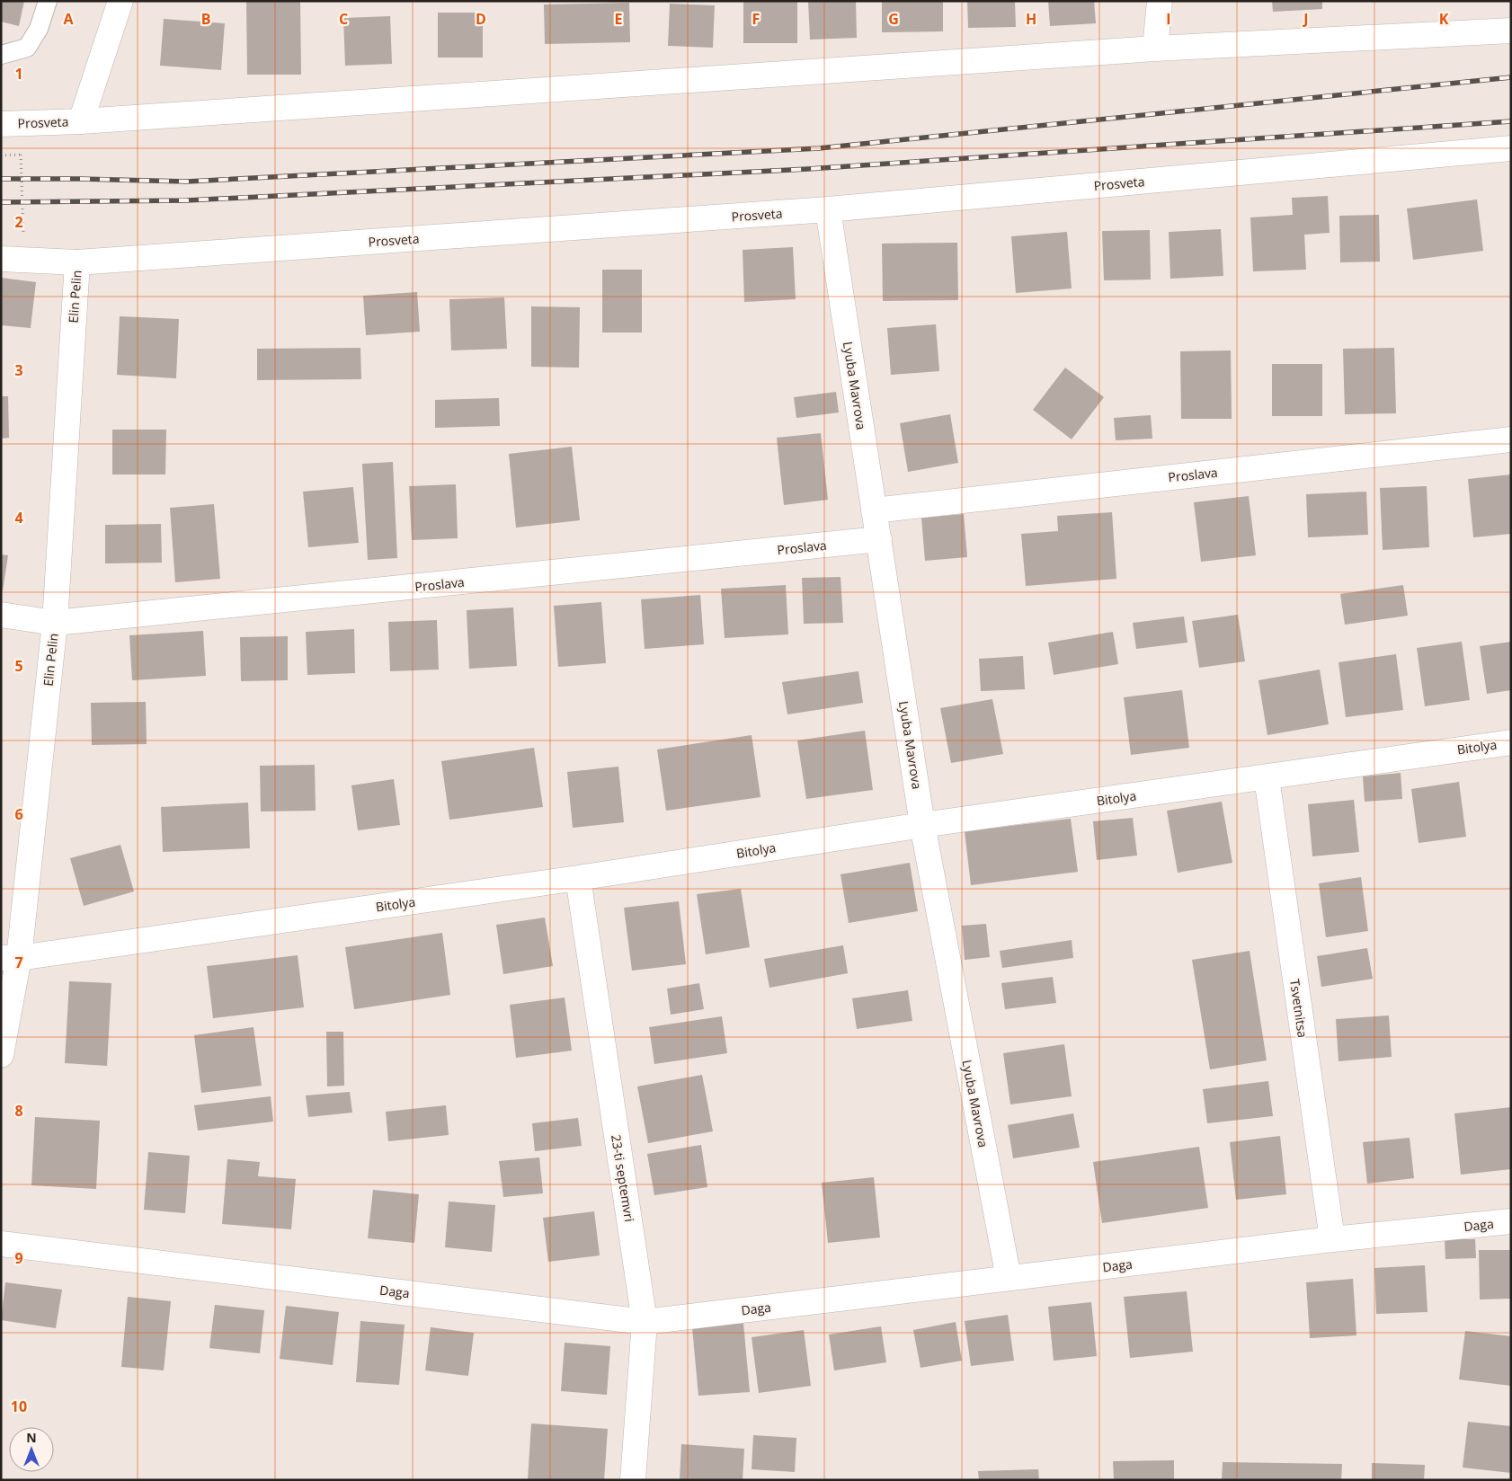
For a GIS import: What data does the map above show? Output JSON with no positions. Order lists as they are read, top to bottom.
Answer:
{
  "streets": {
    "street": [
      "Prosveta",
      "Elin Pelin",
      "Lyuba Mavrova",
      "Proslava",
      "Bitolya",
      "Tsvetnitsa",
      "23-ti septemvri",
      "Daga"
    ]
  },
  "crossings": [
    ["Prosveta", "Elin Pelin"],
    ["Prosveta", "Lyuba Mavrova"],
    ["Elin Pelin", "Proslava"],
    ["Elin Pelin", "Bitolya"],
    ["Lyuba Mavrova", "Proslava"],
    ["Lyuba Mavrova", "Bitolya"],
    ["Lyuba Mavrova", "Daga"],
    ["Bitolya", "Tsvetnitsa"],
    ["Bitolya", "23-ti septemvri"],
    ["Tsvetnitsa", "Daga"],
    ["23-ti septemvri", "Daga"]
  ],
  "north": "top",
  "grid": {
    "columns": [
      "A",
      "B",
      "C",
      "D",
      "E",
      "F",
      "G",
      "H",
      "I",
      "J",
      "K"
    ],
    "rows": [
      "1",
      "2",
      "3",
      "4",
      "5",
      "6",
      "7",
      "8",
      "9",
      "10"
    ]
  }
}
